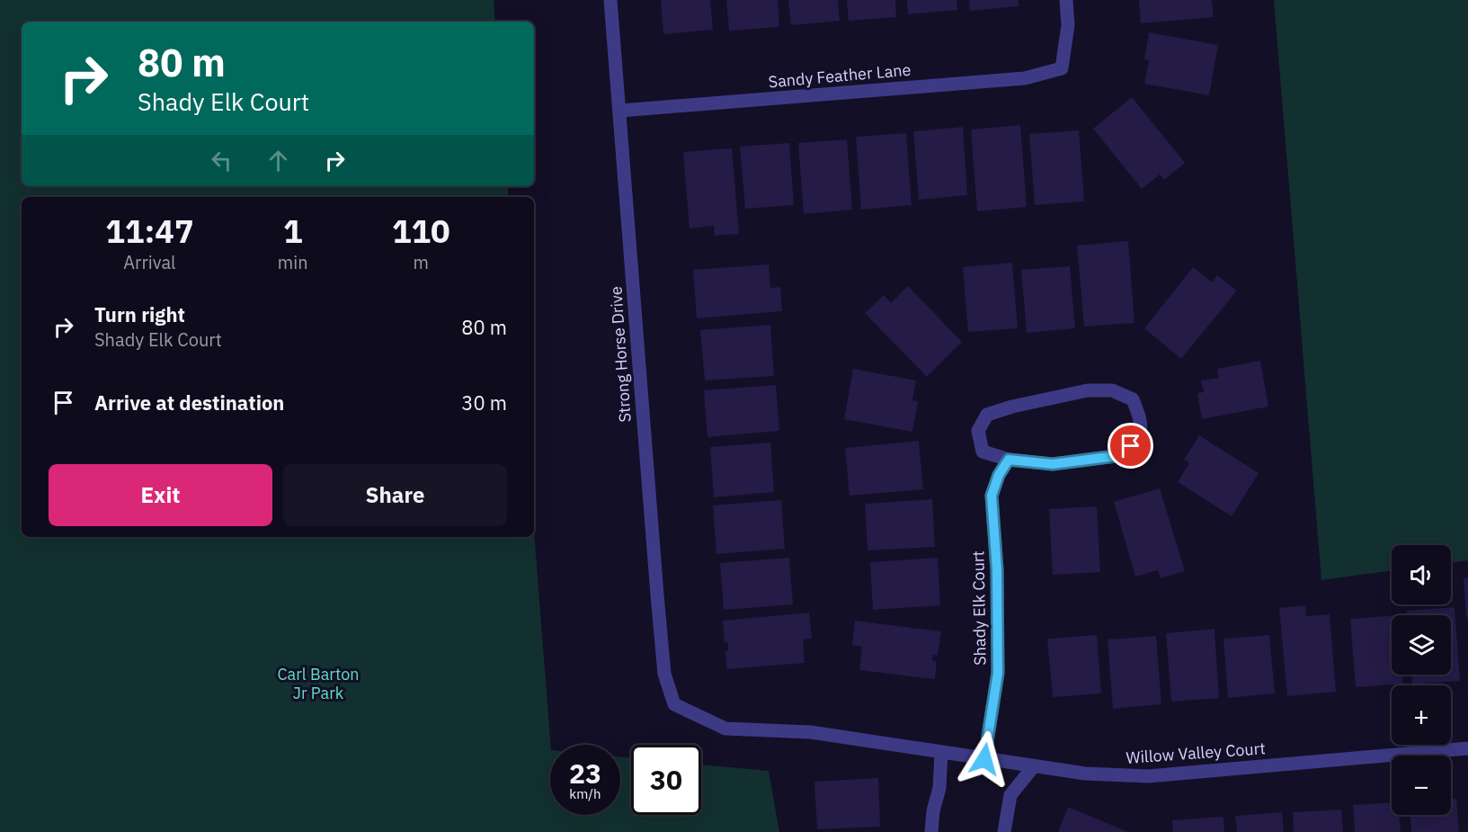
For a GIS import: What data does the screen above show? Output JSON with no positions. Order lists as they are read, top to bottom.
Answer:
{
  "streets": {
    "street": [
      "Sandy Feather Lane",
      "Strong Horse Drive",
      "Shady Elk Court",
      "Willow Valley Court"
    ]
  },
  "crossings": [
    ["Sandy Feather Lane", "Strong Horse Drive"],
    ["Strong Horse Drive", "Willow Valley Court"],
    ["Shady Elk Court", "Willow Valley Court"]
  ],
  "parks": ["Carl Barton Jr Park"],
  "page": {
    "turn": ["80 m", "Shady Elk Court"],
    "eta": [
      "11:47",
      "Arrival",
      "1",
      "min",
      "110",
      "m"
    ],
    "list": [
      {
        "name": "Turn right",
        "note": "Shady Elk Court",
        "value": "80 m"
      },
      {
        "name": "Arrive at destination",
        "value": "30 m"
      }
    ],
    "buttons": ["Exit", "Share"],
    "map_buttons": ["+", "−"],
    "speed": "23 km/h",
    "limit": "30"
  }
}
